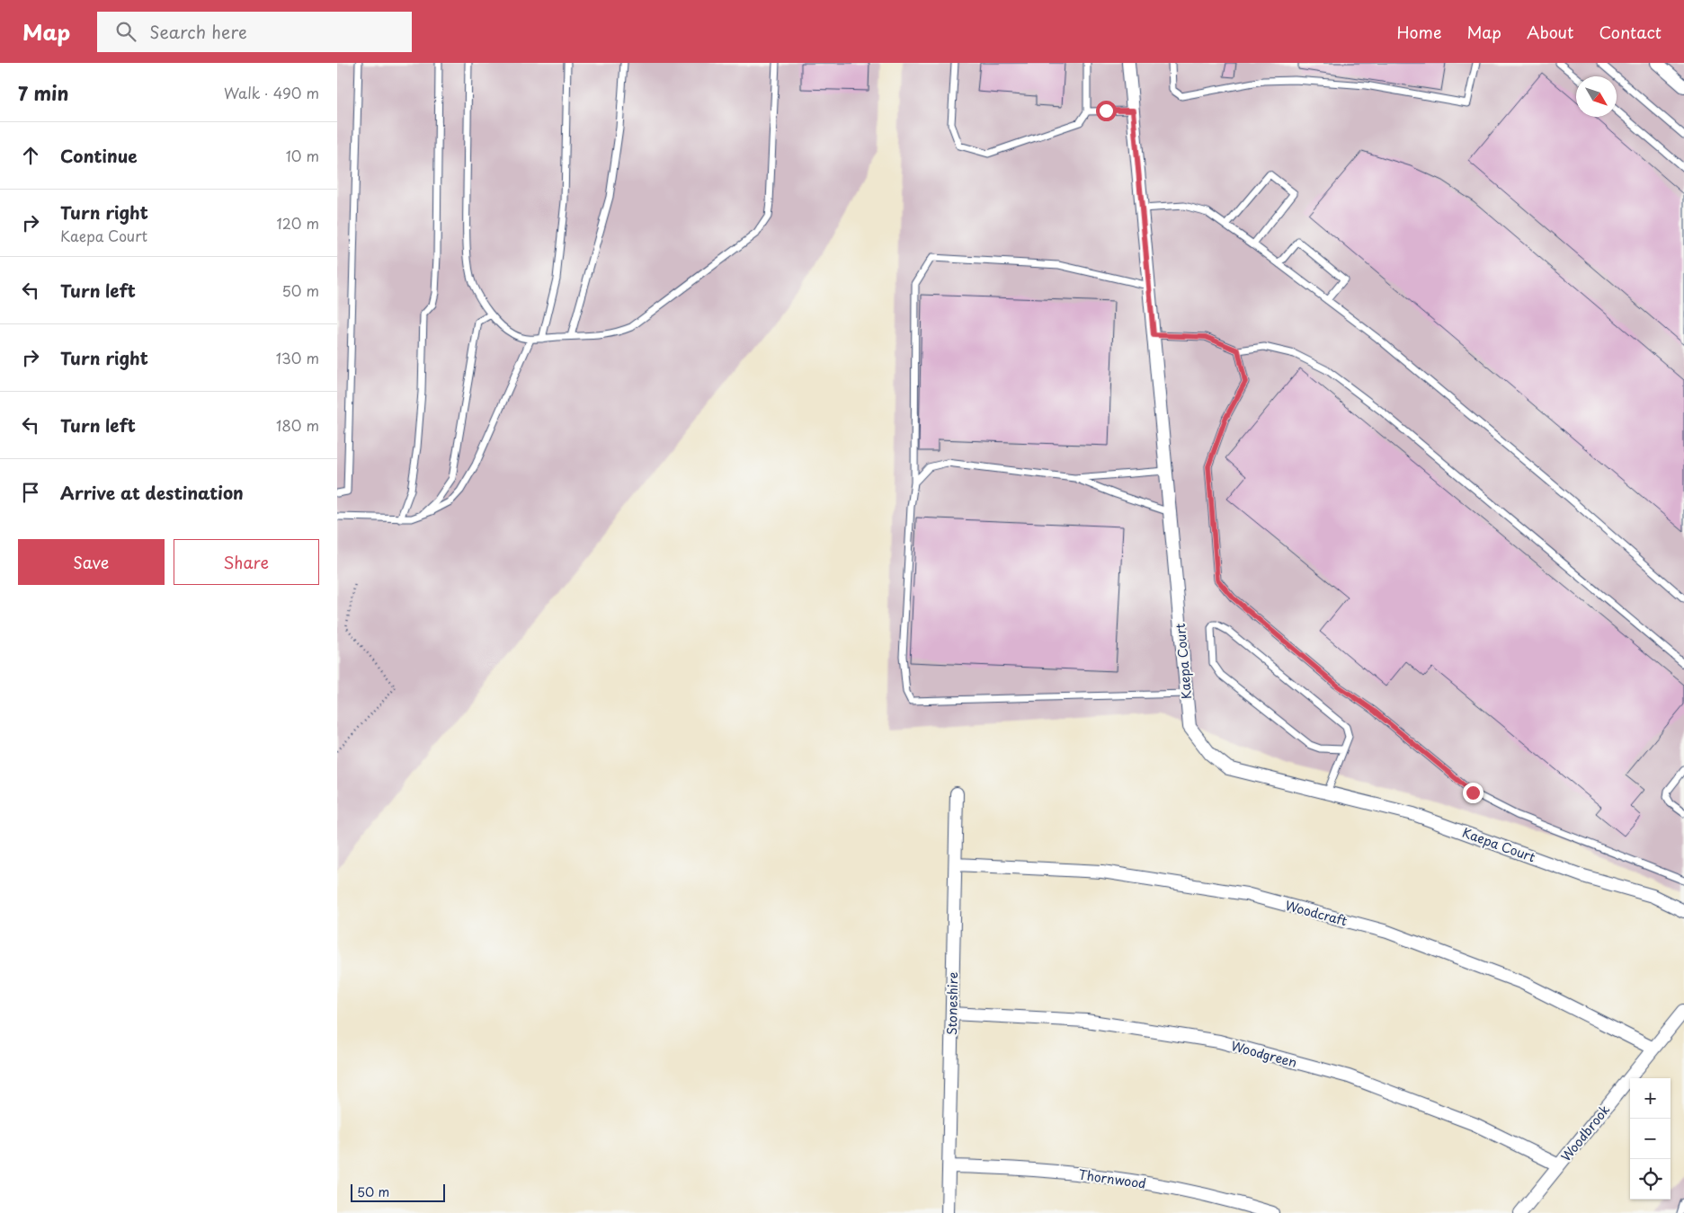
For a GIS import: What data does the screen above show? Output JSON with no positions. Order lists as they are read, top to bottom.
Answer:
{
  "streets": {
    "street": [
      "Kaepa Court",
      "Woodcraft",
      "Stoneshire",
      "Woodgreen",
      "Woodbrook",
      "Thornwood"
    ]
  },
  "crossings": [
    ["Woodcraft", "Stoneshire"],
    ["Woodcraft", "Woodbrook"],
    ["Stoneshire", "Woodgreen"],
    ["Stoneshire", "Thornwood"],
    ["Woodgreen", "Woodbrook"]
  ],
  "scale_bar": "50 m",
  "north": "bottom right",
  "page": {
    "header": "Map",
    "search": "Search here",
    "nav": [
      "Home",
      "Map",
      "About",
      "Contact"
    ],
    "heading": ["7 min", "Walk · 490 m"],
    "list": [
      ["Continue", "10 m"],
      ["Turn right", "Kaepa Court", "120 m"],
      ["Turn left", "50 m"],
      ["Turn right", "130 m"],
      ["Turn left", "180 m"],
      "Arrive at destination"
    ],
    "buttons": ["Save", "Share"],
    "map_buttons": ["+", "−"],
    "scale": "50 m"
  }
}
